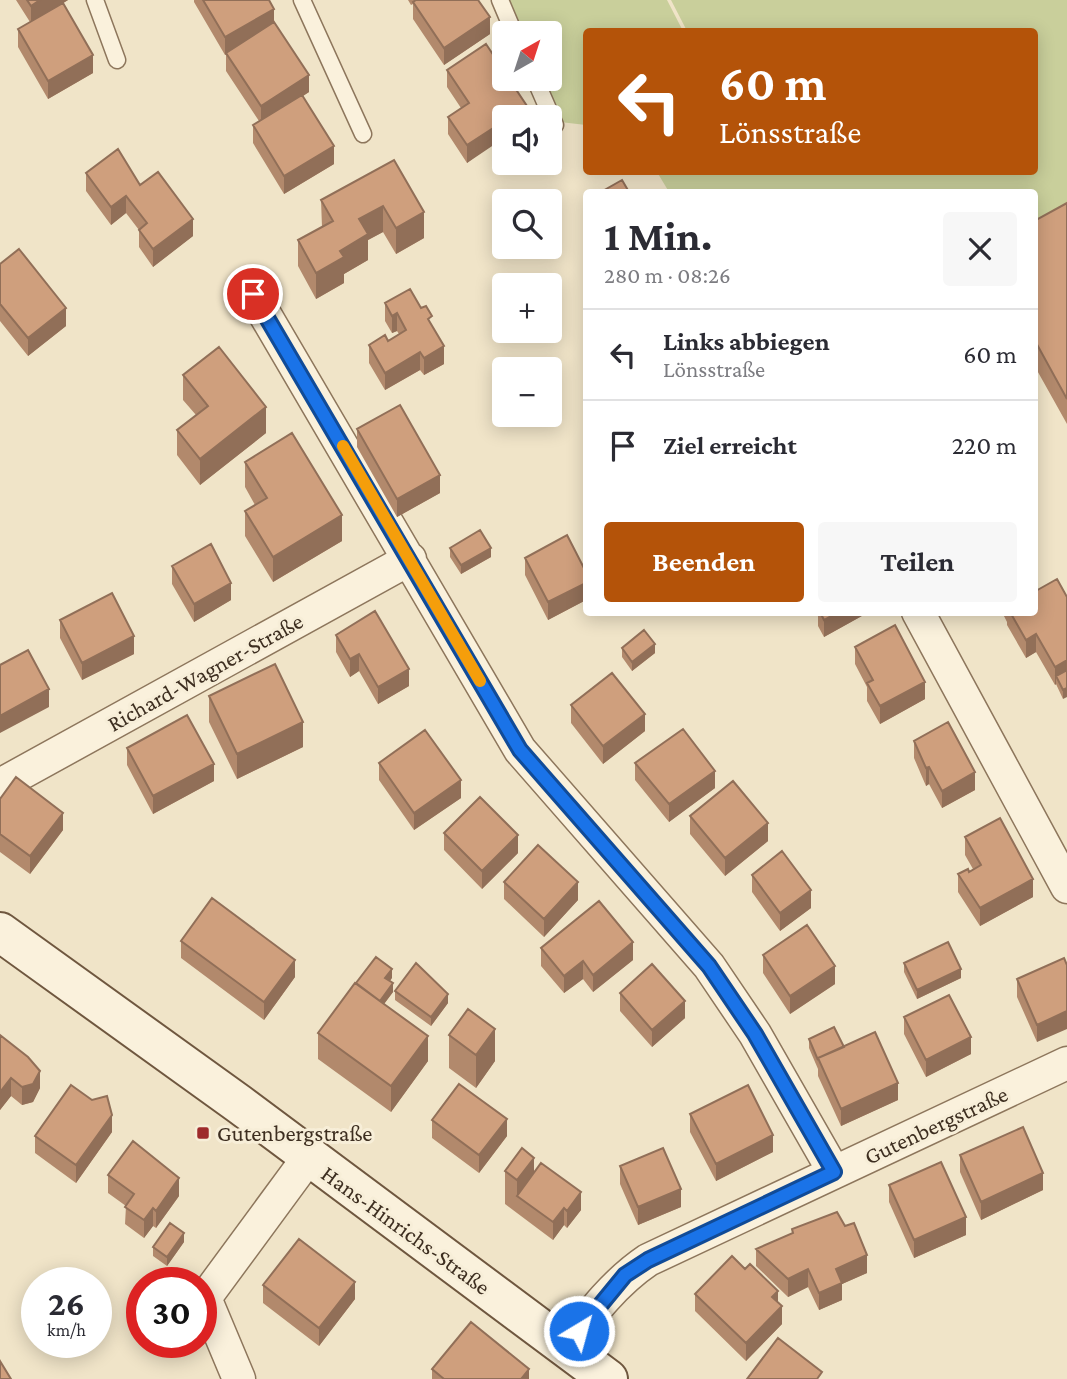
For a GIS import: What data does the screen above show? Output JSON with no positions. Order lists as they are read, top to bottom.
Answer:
{
  "streets": {
    "main road": ["Hans-Hinrichs-Straße"],
    "street": ["Richard-Wagner-Straße", "Gutenbergstraße"]
  },
  "crossings": [
    ["Gutenbergstraße", "Hans-Hinrichs-Straße"]
  ],
  "places": {
    "transit": ["Gutenbergstraße"]
  },
  "north": "top right",
  "page": {
    "map_buttons": ["+", "−"],
    "turn": ["60 m", "Lönsstraße"],
    "heading": ["1 Min.", "280 m · 08:26"],
    "list": [
      {
        "name": "Links abbiegen",
        "note": "Lönsstraße",
        "value": "60 m"
      },
      {
        "name": "Ziel erreicht",
        "value": "220 m"
      }
    ],
    "buttons": ["Beenden", "Teilen"],
    "speed": "26 km/h",
    "limit": "30"
  }
}
